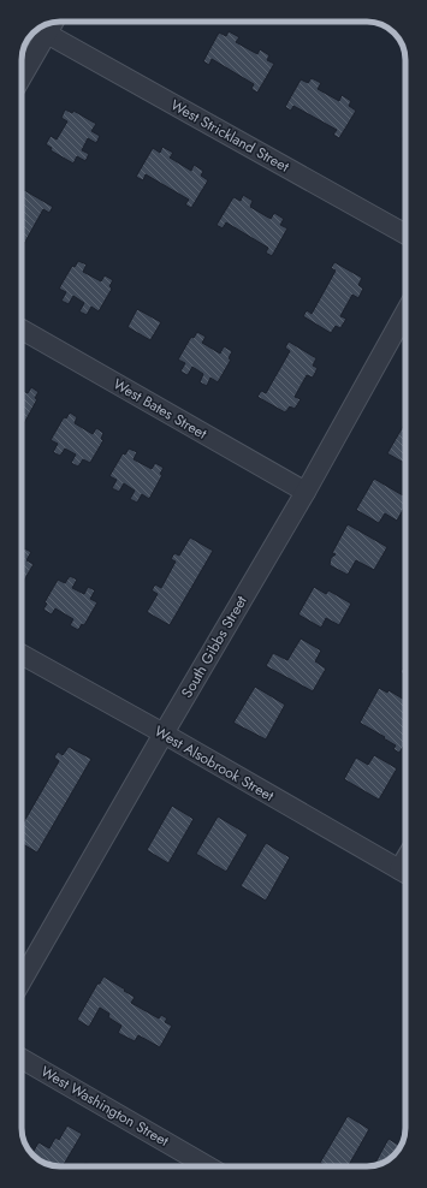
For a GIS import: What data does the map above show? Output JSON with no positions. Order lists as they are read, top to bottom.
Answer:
{
  "streets": {
    "street": [
      "West Strickland Street",
      "West Bates Street",
      "South Gibbs Street",
      "West Alsobrook Street",
      "West Washington Street"
    ]
  },
  "crossings": [
    ["West Bates Street", "South Gibbs Street"],
    ["South Gibbs Street", "West Alsobrook Street"]
  ]
}
